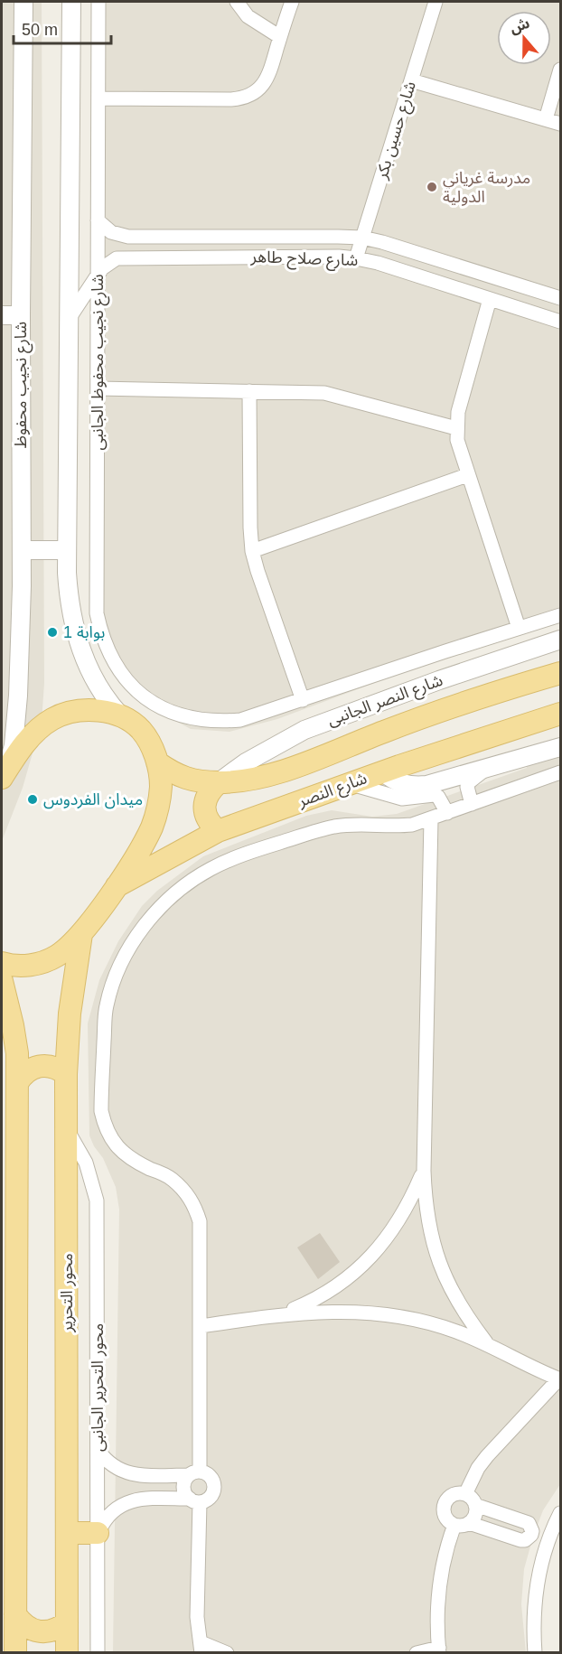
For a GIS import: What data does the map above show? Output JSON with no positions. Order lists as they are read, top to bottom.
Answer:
{
  "streets": {
    "main road": ["شارع النصر", "محور التحرير"],
    "street": [
      "شارع حسين بكر",
      "شارع صلاح طاهر",
      "شارع نجيب محفوظ الجانبى",
      "شارع نجيب محفوظ",
      "شارع النصر الجانبى",
      "محور التحرير الجانبى"
    ]
  },
  "crossings": [
    ["شارع حسين بكر", "شارع صلاح طاهر"],
    ["شارع صلاح طاهر", "شارع نجيب محفوظ الجانبى"],
    ["محور التحرير", "محور التحرير الجانبى"]
  ],
  "places": ["مدرسة غرياني الدولية", "بوابة 1", "ميدان الفردوس"],
  "scale_bar": "50 m",
  "north": "top"
}
